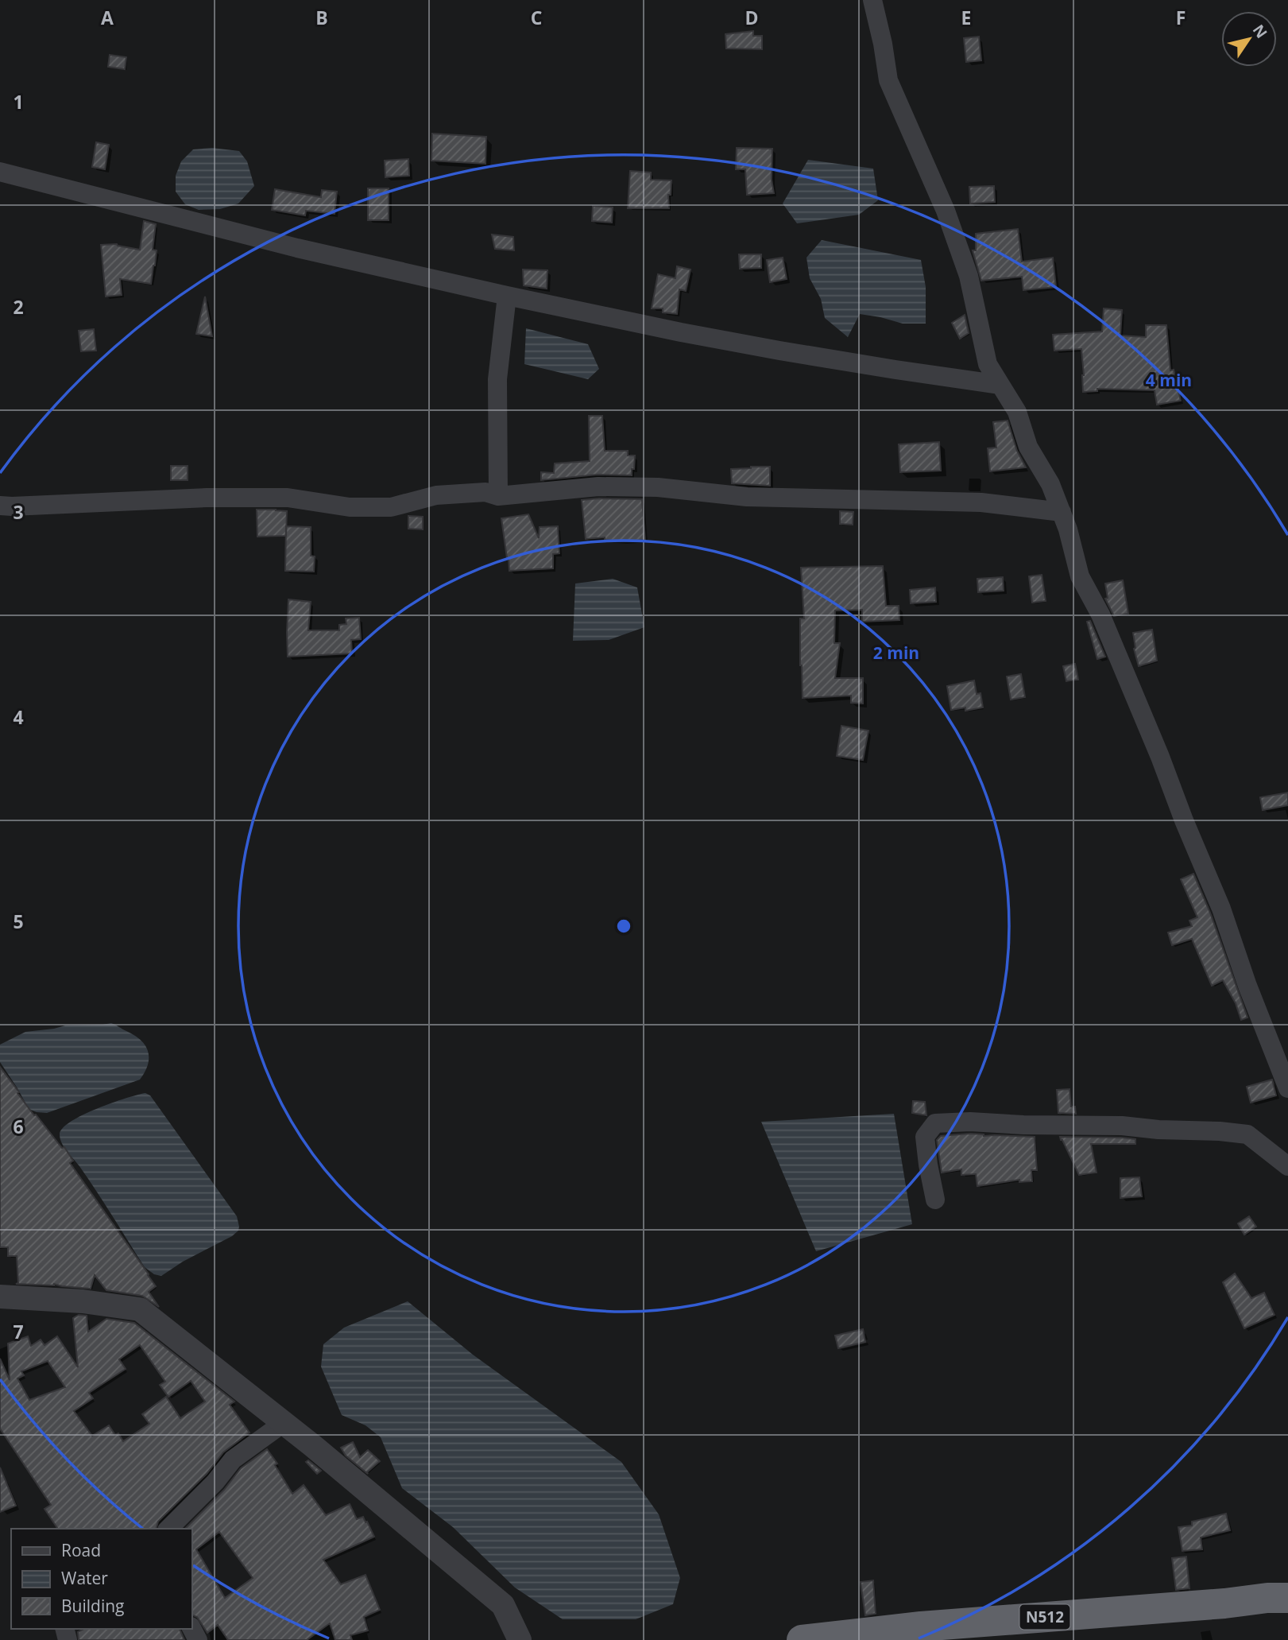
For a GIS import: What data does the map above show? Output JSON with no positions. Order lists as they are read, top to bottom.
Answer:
{
  "streets": {
    "highway": ["N512"]
  },
  "legend": ["Road", "Water", "Building"],
  "north": "top right",
  "grid": {
    "columns": [
      "A",
      "B",
      "C",
      "D",
      "E",
      "F"
    ],
    "rows": [
      "1",
      "2",
      "3",
      "4",
      "5",
      "6",
      "7"
    ]
  },
  "rings": ["4 min", "2 min"]
}
